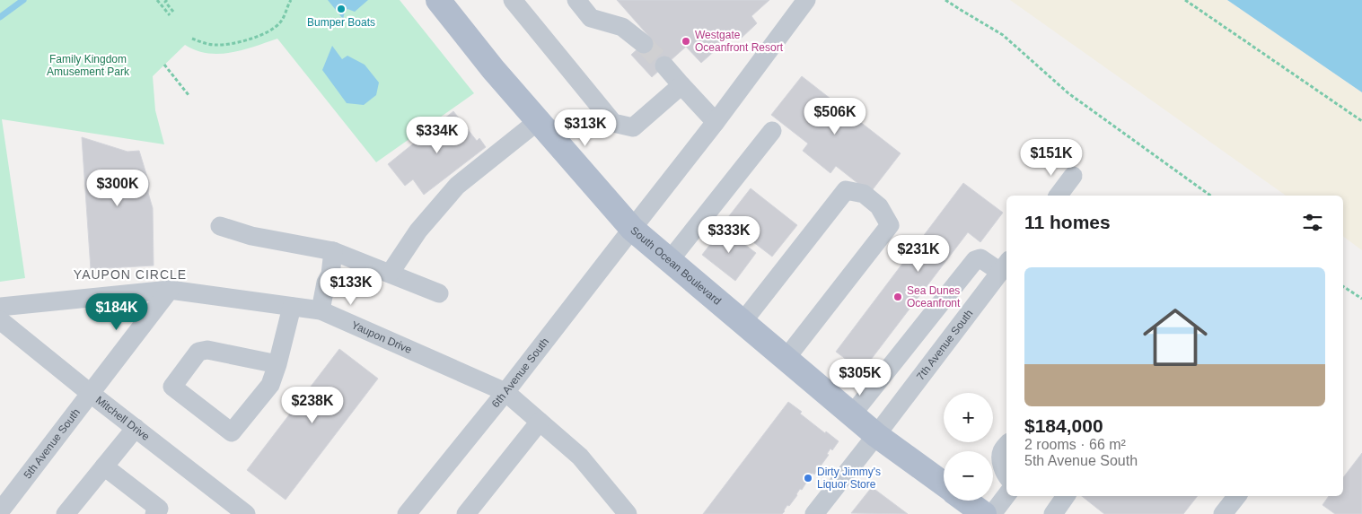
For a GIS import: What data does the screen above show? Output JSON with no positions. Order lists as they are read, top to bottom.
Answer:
{
  "streets": {
    "main road": ["South Ocean Boulevard"],
    "street": [
      "Yaupon Drive",
      "7th Avenue South",
      "6th Avenue South",
      "Mitchell Drive",
      "5th Avenue South"
    ]
  },
  "crossings": [
    ["South Ocean Boulevard", "7th Avenue South"],
    ["South Ocean Boulevard", "6th Avenue South"],
    ["Yaupon Drive", "6th Avenue South"],
    ["Yaupon Drive", "5th Avenue South"],
    ["Mitchell Drive", "5th Avenue South"]
  ],
  "districts": ["YAUPON CIRCLE"],
  "parks": ["Family Kingdom Amusement Park"],
  "places": [
    "Bumper Boats",
    "Westgate Oceanfront Resort",
    "Sea Dunes Oceanfront",
    "Dirty Jimmy's Liquor Store"
  ],
  "page": {
    "price": [
      "$506K",
      "$313K",
      "$334K",
      "$151K",
      "$300K",
      "$333K",
      "$231K",
      "$133K",
      "$184K",
      "$305K",
      "$238K"
    ],
    "heading": "11 homes",
    "list": [
      {
        "name": "$184,000",
        "note": "2 rooms · 66 m² · 5th Avenue South"
      }
    ],
    "map_buttons": ["+", "−"]
  }
}
